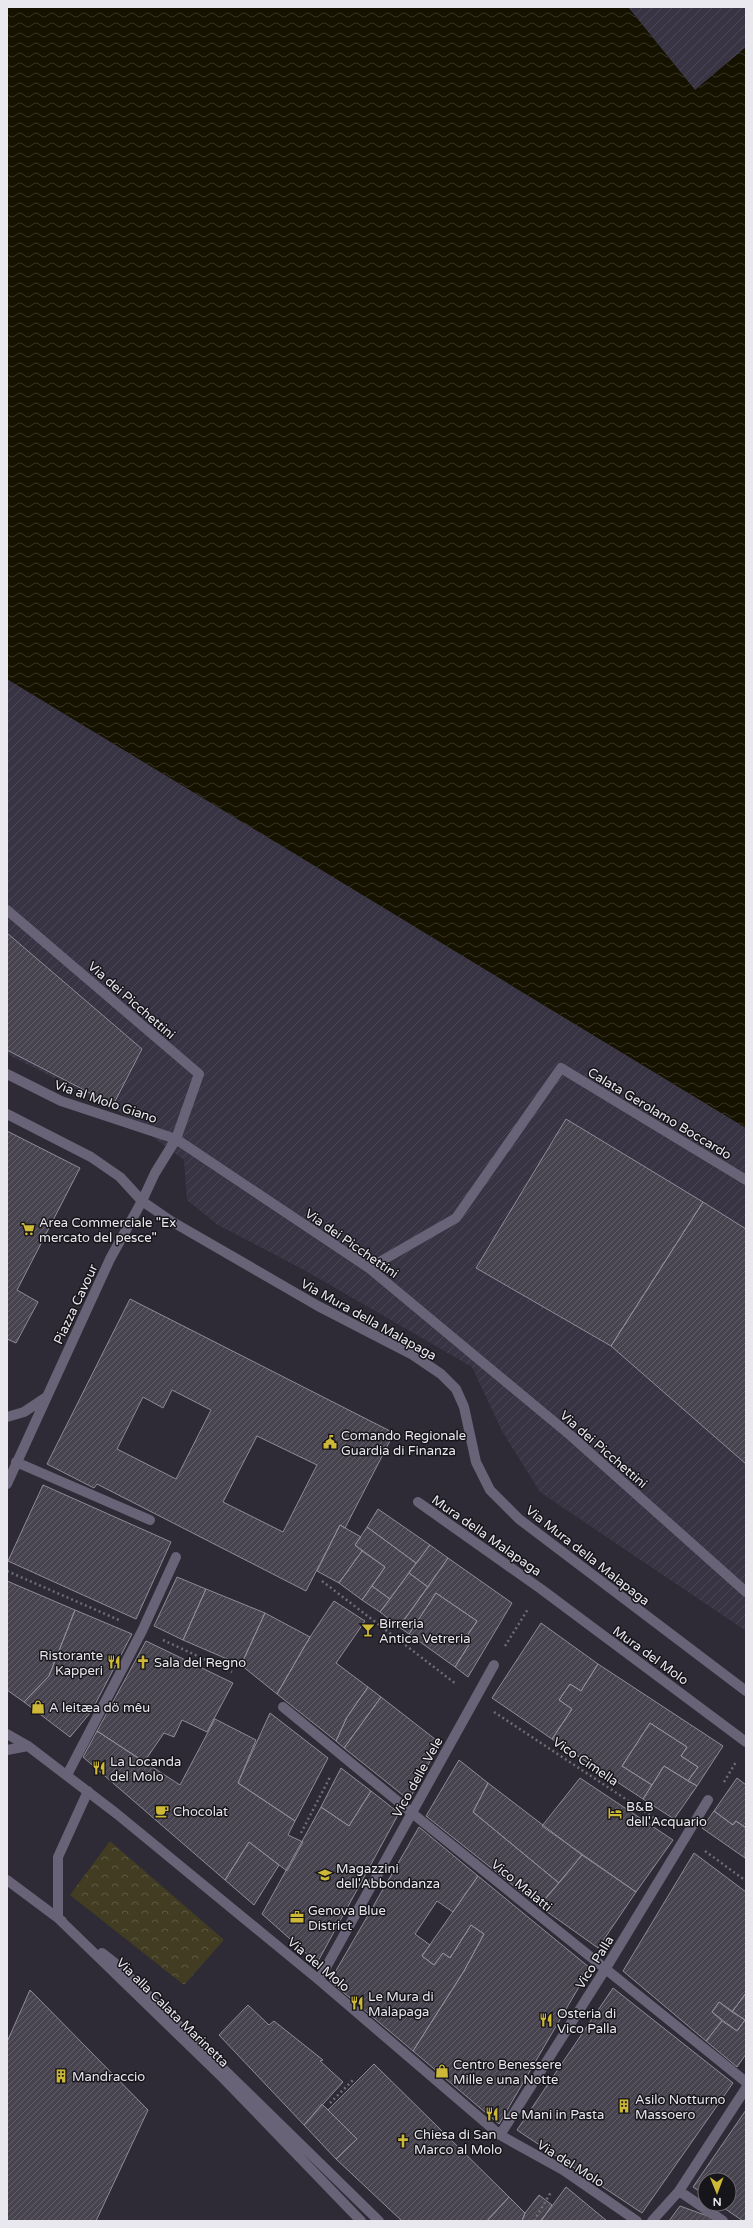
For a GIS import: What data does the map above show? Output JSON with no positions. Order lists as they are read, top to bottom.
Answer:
{
  "streets": {
    "street": [
      "Via dei Picchettini",
      "Via al Molo Giano",
      "Calata Gerolamo Boccardo",
      "Piazza Cavour",
      "Via Mura della Malapaga",
      "Mura della Malapaga",
      "Mura del Molo",
      "Vico delle Vele",
      "Vico Malatti",
      "Vico Palla",
      "Via del Molo",
      "Via alla Calata Marinetta"
    ],
    "path": ["Vico Cimella"]
  },
  "crossings": [
    ["Via dei Picchettini", "Via al Molo Giano"],
    ["Via dei Picchettini", "Calata Gerolamo Boccardo"],
    ["Via dei Picchettini", "Piazza Cavour"],
    ["Via al Molo Giano", "Piazza Cavour"],
    ["Piazza Cavour", "Via Mura della Malapaga"],
    ["Mura della Malapaga", "Mura del Molo"],
    ["Vico Cimella", "Vico delle Vele"],
    ["Vico Cimella", "Vico Palla"],
    ["Vico delle Vele", "Vico Malatti"],
    ["Vico delle Vele", "Via del Molo"],
    ["Vico Malatti", "Vico Palla"],
    ["Vico Palla", "Via del Molo"]
  ],
  "places": {
    "supermarket": ["Area Commerciale \"Ex mercato del pesce\""],
    "public building": ["Comando Regionale Guardia di Finanza"],
    "bar": ["Birreria Antica Vetreria"],
    "restaurant": [
      "Ristorante Kapperi",
      "La Locanda del Molo",
      "Le Mura di Malapaga",
      "Osteria di Vico Palla",
      "Le Mani in Pasta"
    ],
    "church": ["Sala del Regno", "Chiesa di San Marco al Molo"],
    "shop": ["A leitæa dö mêu", "Centro Benessere Mille e una Notte"],
    "cafe": ["Chocolat"],
    "hotel": ["B&B dell'Acquario"],
    "school or university": ["Magazzini dell'Abbondanza"],
    "office": ["Genova Blue District"],
    "building": ["Mandraccio", "Asilo Notturno Massoero"]
  },
  "north": "bottom"
}
